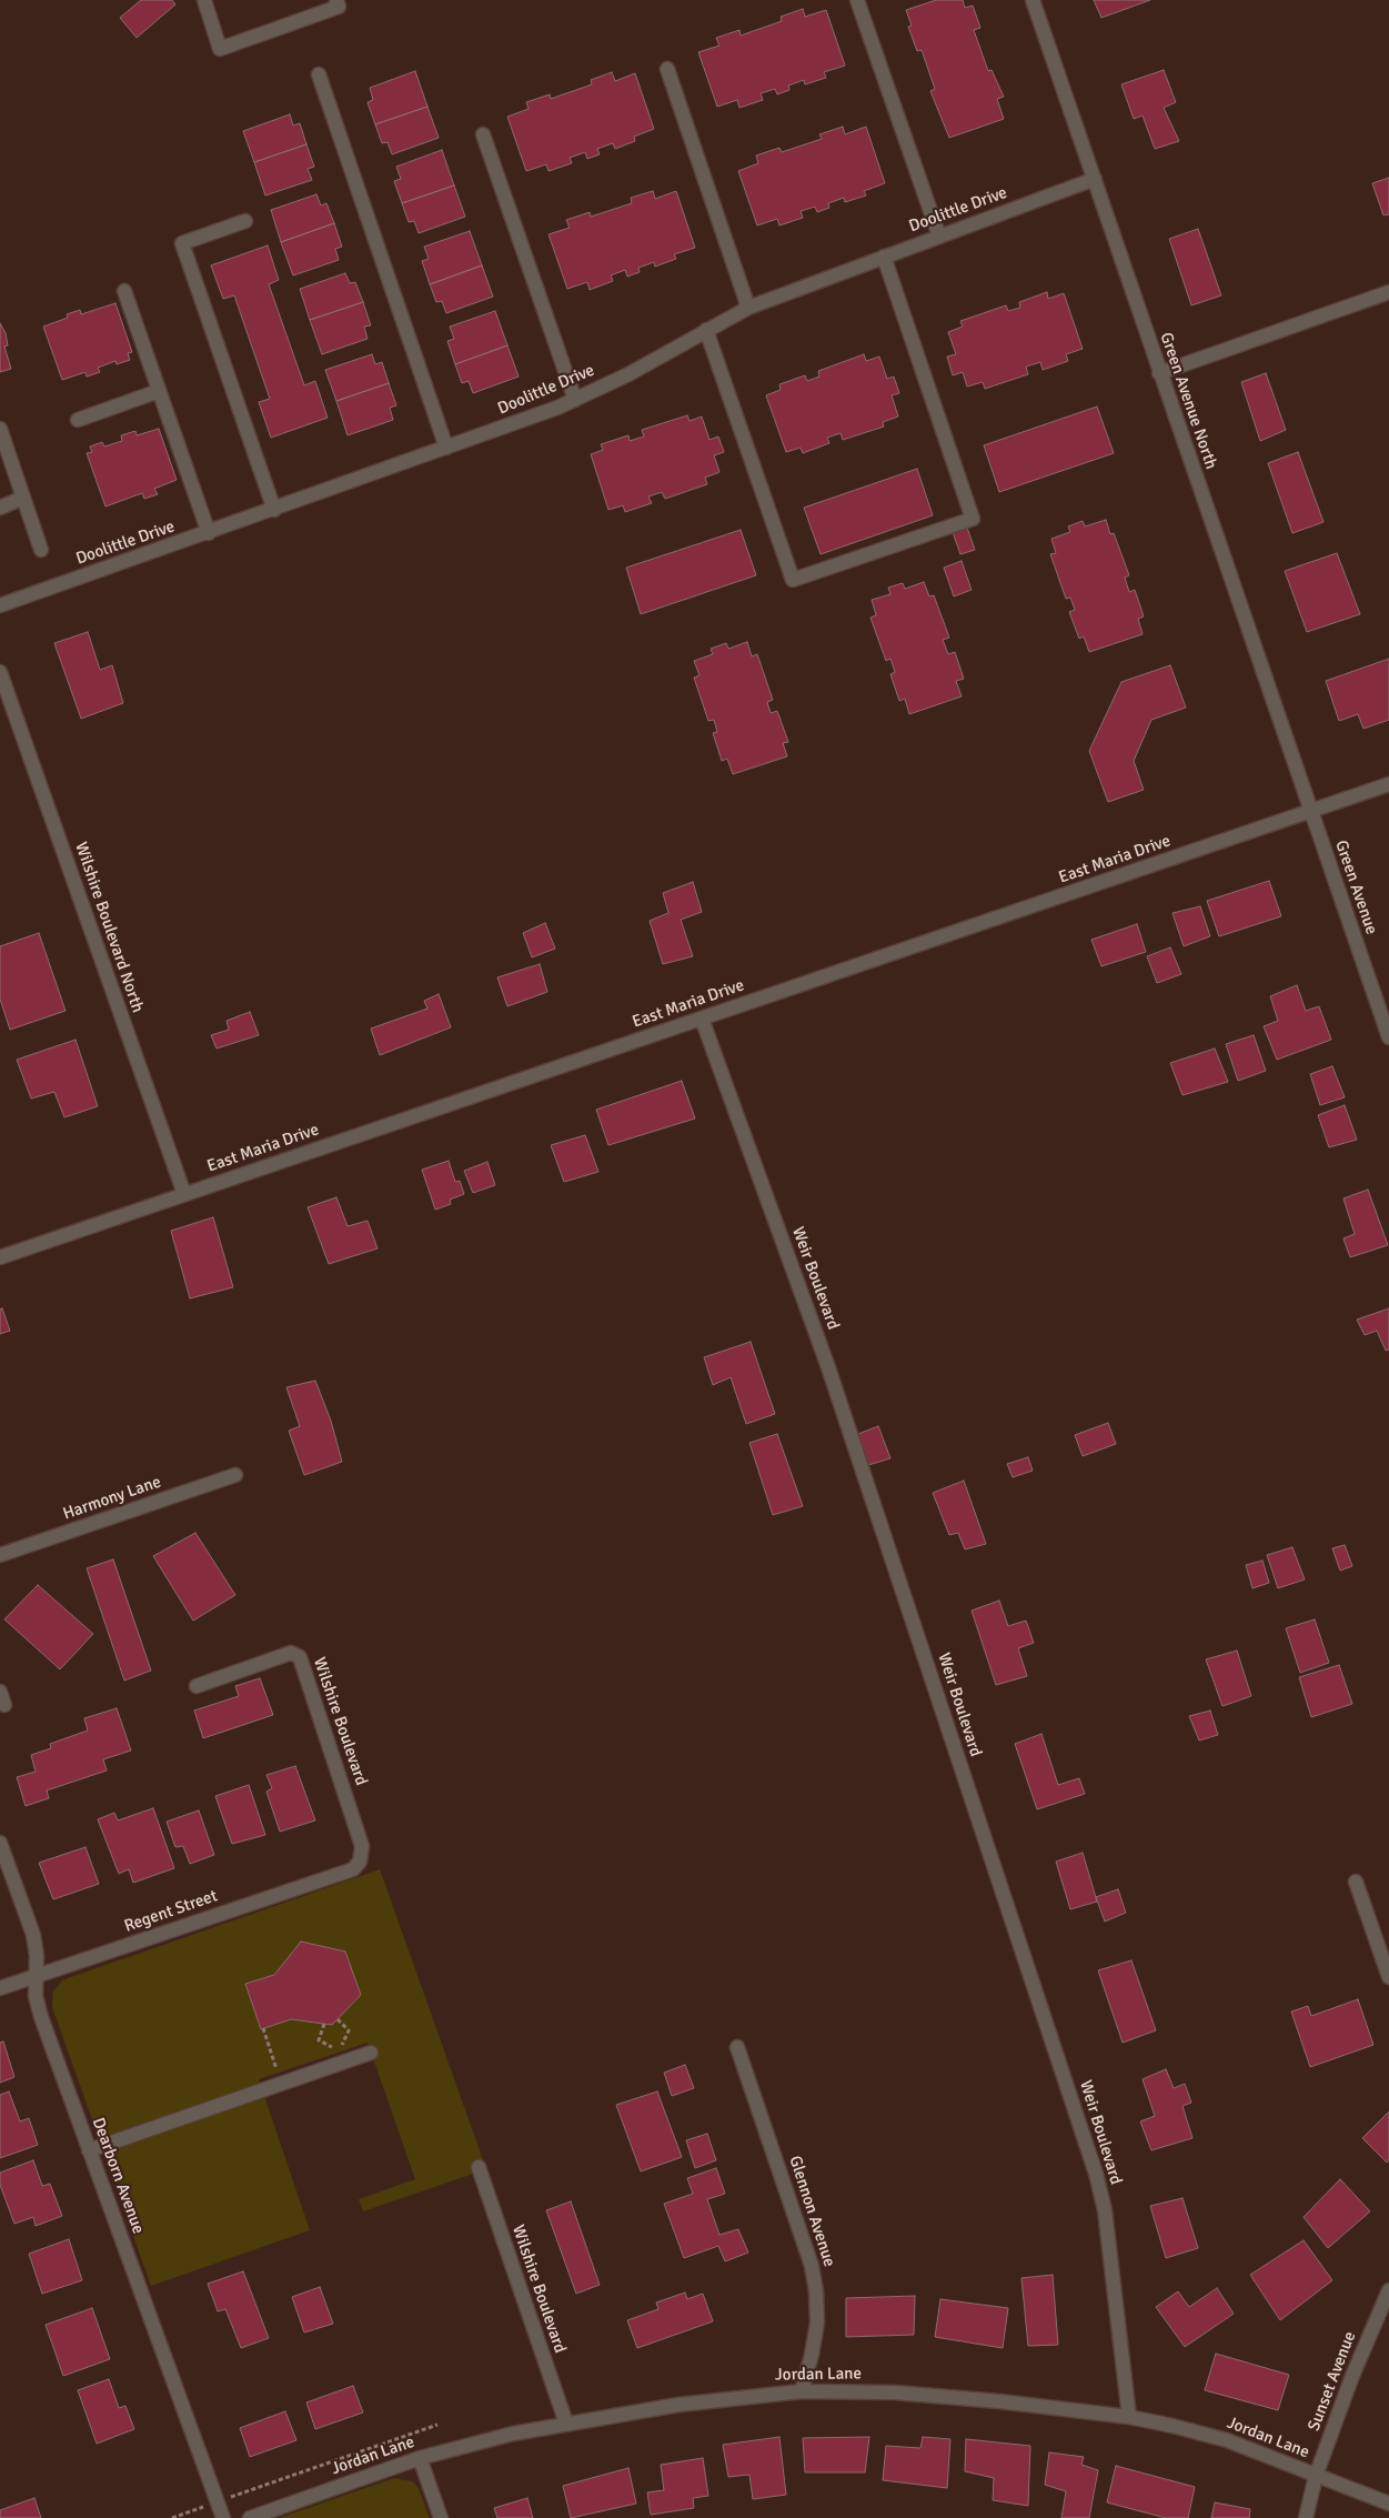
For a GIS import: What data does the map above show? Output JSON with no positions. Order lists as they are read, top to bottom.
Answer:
{
  "streets": {
    "street": [
      "Doolittle Drive",
      "Green Avenue North",
      "East Maria Drive",
      "Green Avenue",
      "Wilshire Boulevard North",
      "Weir Boulevard",
      "Harmony Lane",
      "Wilshire Boulevard",
      "Regent Street",
      "Dearborn Avenue",
      "Glennon Avenue",
      "Jordan Lane",
      "Sunset Avenue"
    ]
  },
  "crossings": [
    ["Doolittle Drive", "Green Avenue North"],
    ["Green Avenue North", "East Maria Drive"],
    ["Green Avenue North", "Green Avenue"],
    ["East Maria Drive", "Green Avenue"],
    ["East Maria Drive", "Wilshire Boulevard North"],
    ["East Maria Drive", "Weir Boulevard"],
    ["Weir Boulevard", "Jordan Lane"],
    ["Wilshire Boulevard", "Regent Street"],
    ["Wilshire Boulevard", "Jordan Lane"],
    ["Regent Street", "Dearborn Avenue"],
    ["Glennon Avenue", "Jordan Lane"],
    ["Jordan Lane", "Sunset Avenue"]
  ]
}
